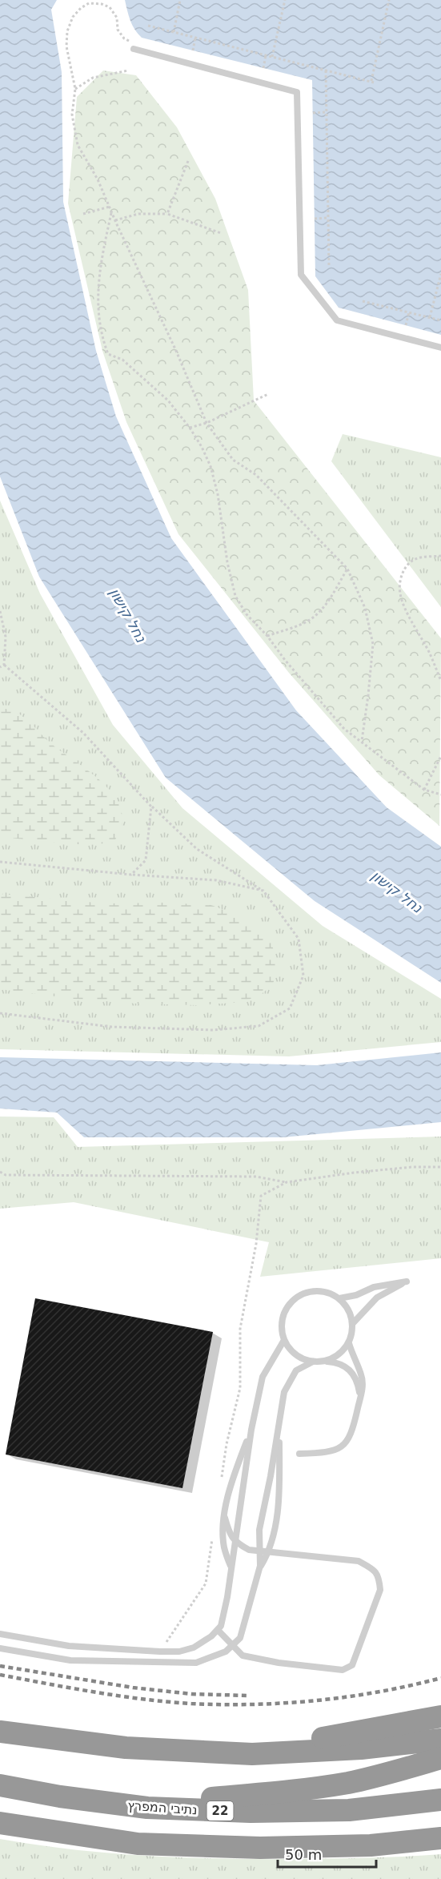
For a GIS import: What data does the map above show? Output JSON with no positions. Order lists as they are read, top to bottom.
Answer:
{
  "streets": {
    "highway": ["נתיבי המפרץ", "22"]
  },
  "water": ["נחל קישון"],
  "scale_bar": "50 m"
}
